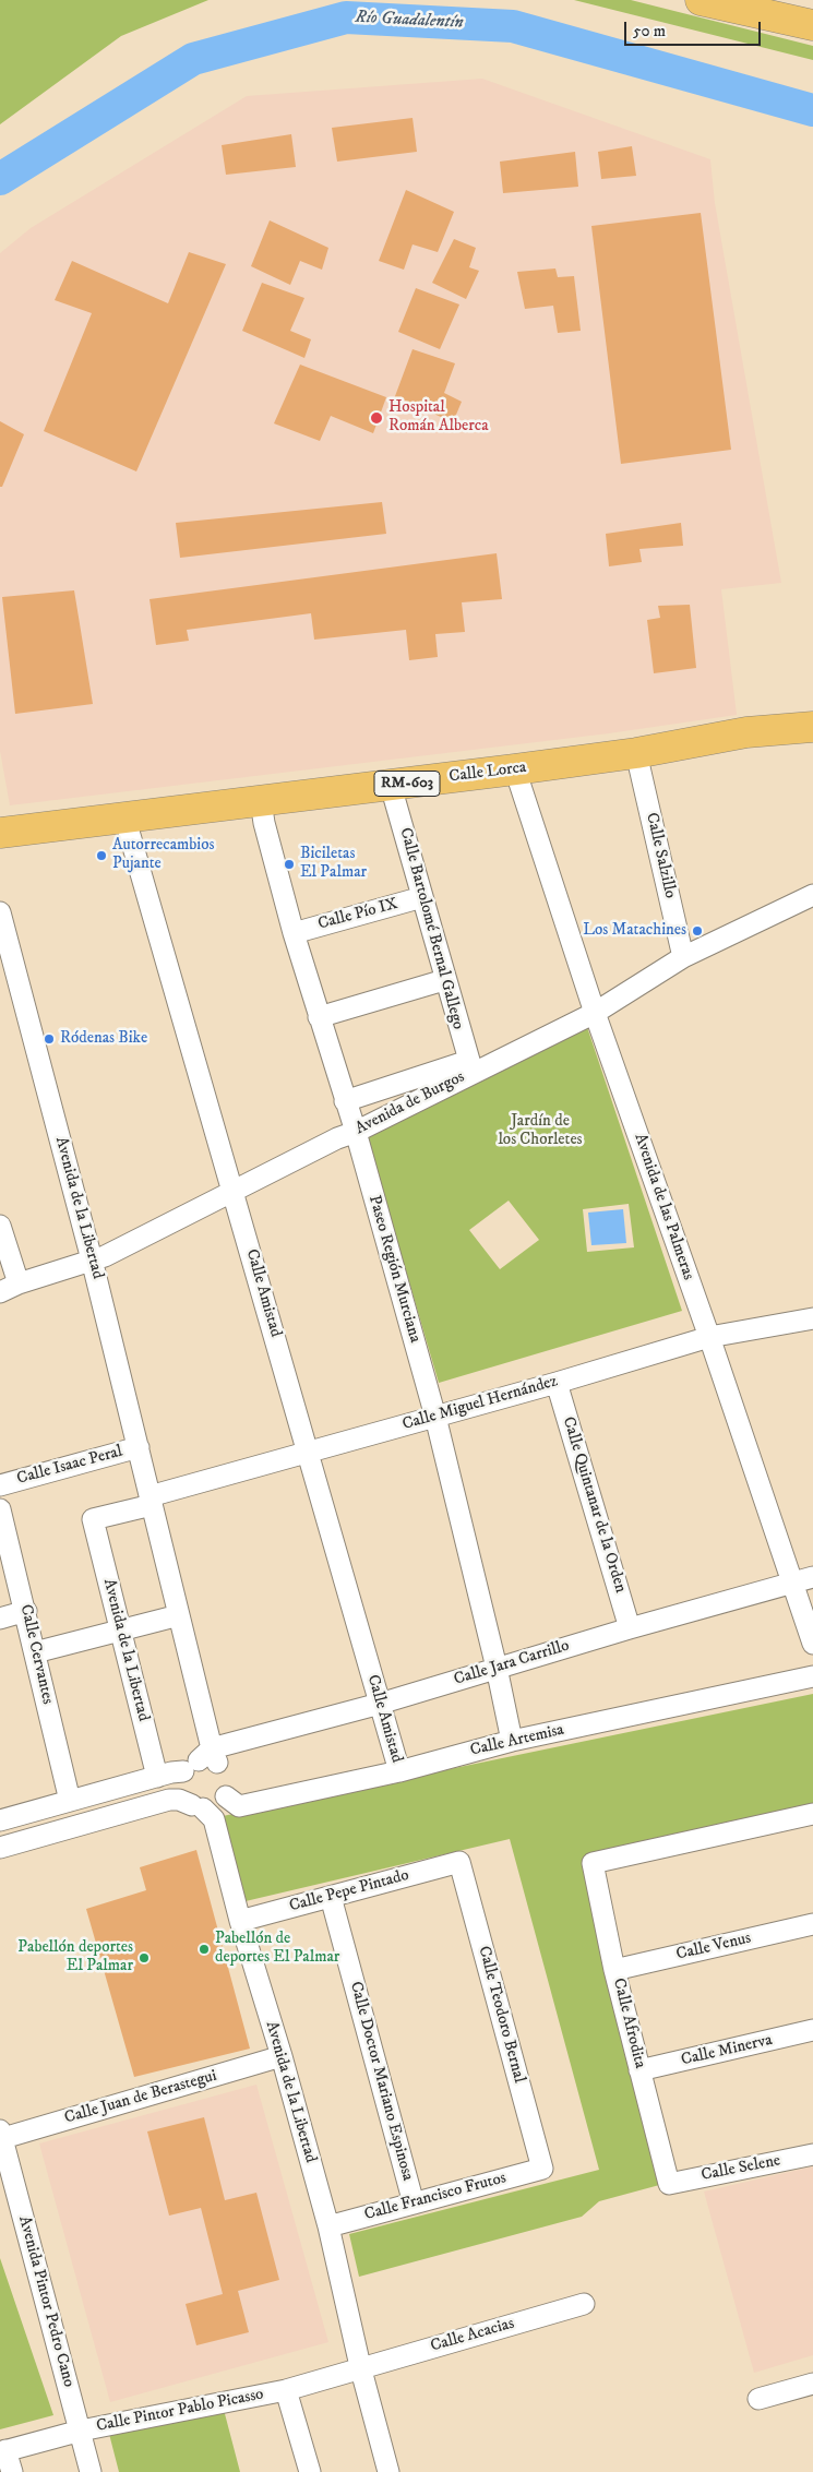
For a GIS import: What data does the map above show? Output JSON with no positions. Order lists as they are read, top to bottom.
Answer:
{
  "streets": {
    "main road": ["Calle Lorca", "RM-603"],
    "street": [
      "Calle Salzillo",
      "Calle Pío IX",
      "Calle Bartolomé Bernal Gallego",
      "Avenida de Burgos",
      "Avenida de las Palmeras",
      "Avenida de la Libertad",
      "Paseo Región Murciana",
      "Calle Amistad",
      "Calle Miguel Hernández",
      "Calle Isaac Peral",
      "Calle Quintanar de la Orden",
      "Calle Cervantes",
      "Calle Jara Carrillo",
      "Calle Artemisa",
      "Calle Pepe Pintado",
      "Calle Venus",
      "Calle Teodoro Bernal",
      "Calle Afrodita",
      "Calle Minerva",
      "Calle Doctor Mariano Espinosa",
      "Calle Juan de Berastegui",
      "Calle Selene",
      "Calle Francisco Frutos",
      "Avenida Pintor Pedro Cano",
      "Calle Acacias",
      "Calle Pintor Pablo Picasso"
    ]
  },
  "crossings": [
    ["Calle Lorca", "Calle Salzillo"],
    ["Calle Lorca", "Calle Bartolomé Bernal Gallego"],
    ["Calle Lorca", "Avenida de las Palmeras"],
    ["Calle Lorca", "Paseo Región Murciana"],
    ["Calle Lorca", "Calle Amistad"],
    ["Calle Salzillo", "Avenida de Burgos"],
    ["Calle Pío IX", "Calle Bartolomé Bernal Gallego"],
    ["Calle Pío IX", "Paseo Región Murciana"],
    ["Calle Bartolomé Bernal Gallego", "Avenida de Burgos"],
    ["Avenida de Burgos", "Avenida de las Palmeras"],
    ["Avenida de Burgos", "Avenida de la Libertad"],
    ["Avenida de Burgos", "Paseo Región Murciana"],
    ["Avenida de Burgos", "Calle Amistad"],
    ["Avenida de las Palmeras", "Calle Miguel Hernández"],
    ["Avenida de las Palmeras", "Calle Jara Carrillo"],
    ["Avenida de la Libertad", "Calle Miguel Hernández"],
    ["Avenida de la Libertad", "Calle Isaac Peral"],
    ["Avenida de la Libertad", "Calle Jara Carrillo"],
    ["Avenida de la Libertad", "Calle Artemisa"],
    ["Avenida de la Libertad", "Calle Pepe Pintado"],
    ["Avenida de la Libertad", "Calle Juan de Berastegui"],
    ["Avenida de la Libertad", "Calle Francisco Frutos"],
    ["Avenida de la Libertad", "Calle Acacias"],
    ["Avenida de la Libertad", "Calle Pintor Pablo Picasso"],
    ["Paseo Región Murciana", "Calle Miguel Hernández"],
    ["Paseo Región Murciana", "Calle Jara Carrillo"],
    ["Paseo Región Murciana", "Calle Artemisa"],
    ["Calle Amistad", "Calle Miguel Hernández"],
    ["Calle Amistad", "Calle Jara Carrillo"],
    ["Calle Amistad", "Calle Artemisa"],
    ["Calle Miguel Hernández", "Calle Quintanar de la Orden"],
    ["Calle Quintanar de la Orden", "Calle Jara Carrillo"],
    ["Calle Cervantes", "Calle Jara Carrillo"],
    ["Calle Jara Carrillo", "Calle Artemisa"],
    ["Calle Pepe Pintado", "Calle Teodoro Bernal"],
    ["Calle Pepe Pintado", "Calle Doctor Mariano Espinosa"],
    ["Calle Venus", "Calle Afrodita"],
    ["Calle Teodoro Bernal", "Calle Francisco Frutos"],
    ["Calle Afrodita", "Calle Minerva"],
    ["Calle Afrodita", "Calle Selene"],
    ["Calle Doctor Mariano Espinosa", "Calle Francisco Frutos"],
    ["Calle Juan de Berastegui", "Avenida Pintor Pedro Cano"],
    ["Avenida Pintor Pedro Cano", "Calle Pintor Pablo Picasso"],
    ["Calle Acacias", "Calle Pintor Pablo Picasso"]
  ],
  "water": ["Río Guadalentín"],
  "parks": ["Jardín de los Chorletes"],
  "places": [
    "Hospital Román Alberca",
    "Autorrecambios Pujante",
    "Biciletas El Palmar",
    "Los Matachines",
    "Ródenas Bike",
    "Pabellón de deportes El Palmar",
    "Pabellón deportes El Palmar"
  ],
  "scale_bar": "50 m"
}
